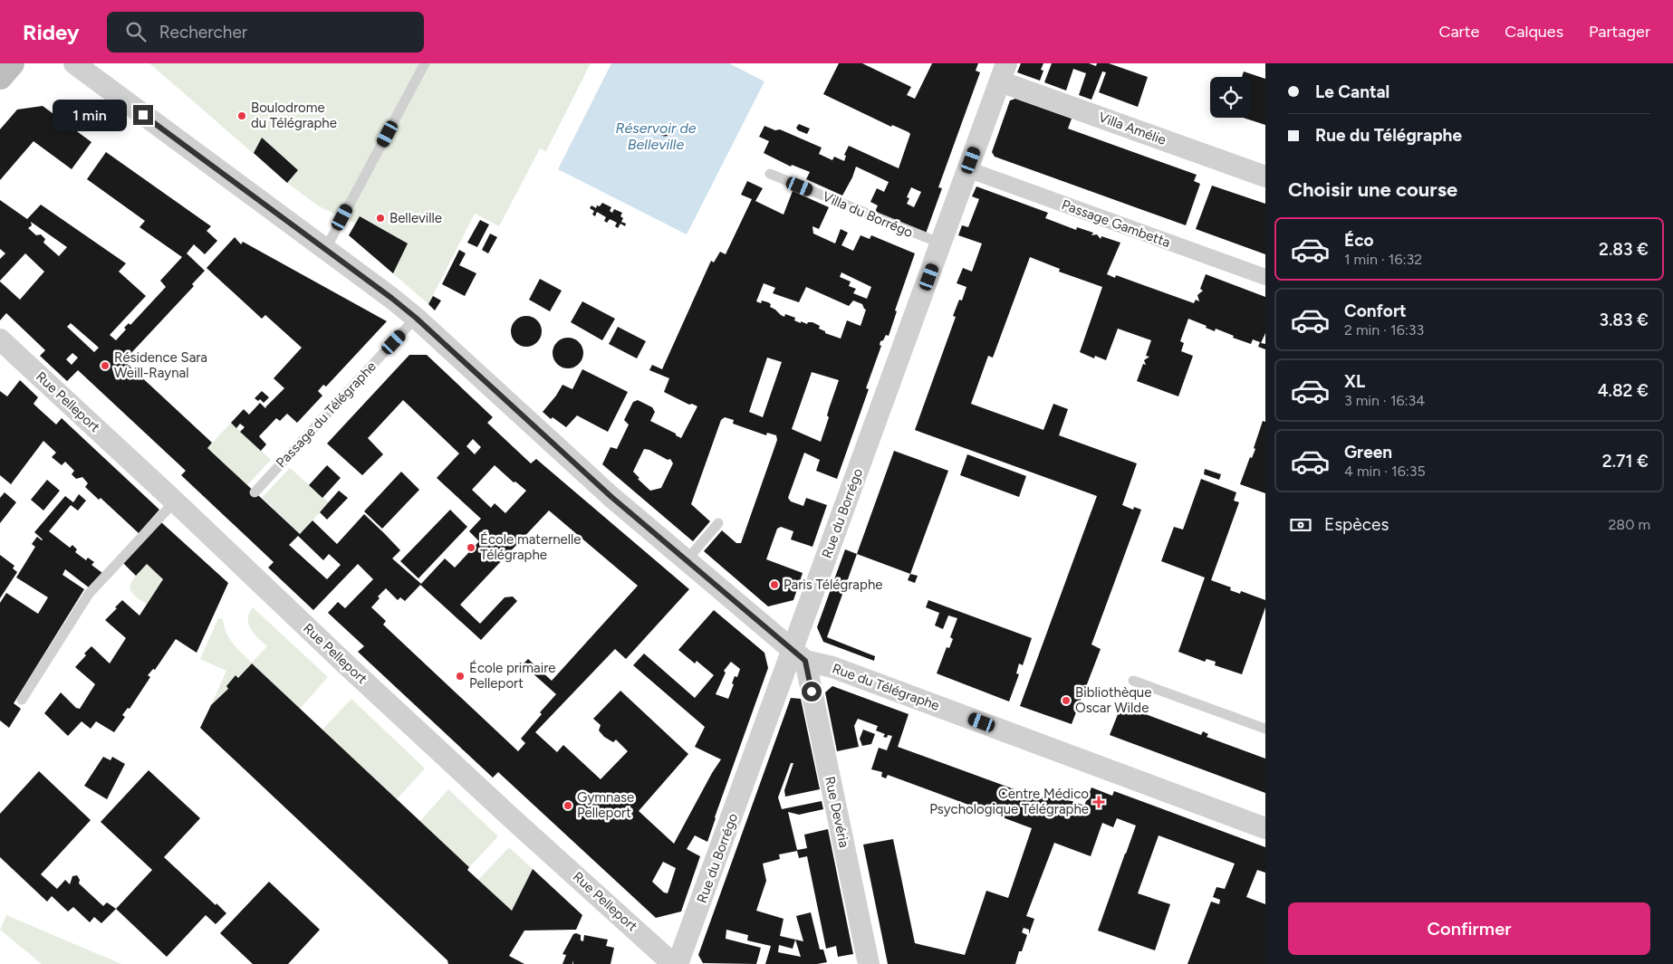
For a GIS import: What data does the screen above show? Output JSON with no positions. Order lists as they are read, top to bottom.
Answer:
{
  "streets": {
    "street": [
      "Villa Amélie",
      "Passage Gambetta",
      "Rue Pelleport",
      "Rue du Borrégo",
      "Rue du Télégraphe",
      "Rue Devéria"
    ],
    "lane": ["Villa du Borrégo", "Passage du Télégraphe"]
  },
  "crossings": [
    ["Villa Amélie", "Rue du Borrégo"],
    ["Villa du Borrégo", "Rue du Borrégo"],
    ["Passage Gambetta", "Rue du Borrégo"],
    ["Passage du Télégraphe", "Rue du Télégraphe"],
    ["Rue du Borrégo", "Rue du Télégraphe"],
    ["Rue du Borrégo", "Rue Devéria"],
    ["Rue du Télégraphe", "Rue Devéria"]
  ],
  "water": ["Réservoir de Belleville"],
  "places": {
    "other": [
      "Boulodrome du Télégraphe",
      "Belleville",
      "Résidence Sara Weill-Raynal",
      "École maternelle Télégraphe",
      "Paris Télégraphe",
      "École primaire Pelleport",
      "Bibliothèque Oscar Wilde",
      "Gymnase Pelleport"
    ],
    "health": ["Centre Médico Psychologique Télégraphe"]
  },
  "page": {
    "header": "Ridey",
    "search": "Rechercher",
    "nav": ["Carte", "Calques", "Partager"],
    "banner": ["Le Cantal", "Rue du Télégraphe"],
    "bubble": "1 min",
    "heading": "Choisir une course",
    "list": [
      {
        "name": "Éco",
        "note": "1 min · 16:32",
        "value": "2.83 €"
      },
      {
        "name": "Confort",
        "note": "2 min · 16:33",
        "value": "3.83 €"
      },
      {
        "name": "XL",
        "note": "3 min · 16:34",
        "value": "4.82 €"
      },
      {
        "name": "Green",
        "note": "4 min · 16:35",
        "value": "2.71 €"
      }
    ],
    "pay": ["Espèces", "280 m"],
    "buttons": "Confirmer"
  }
}
